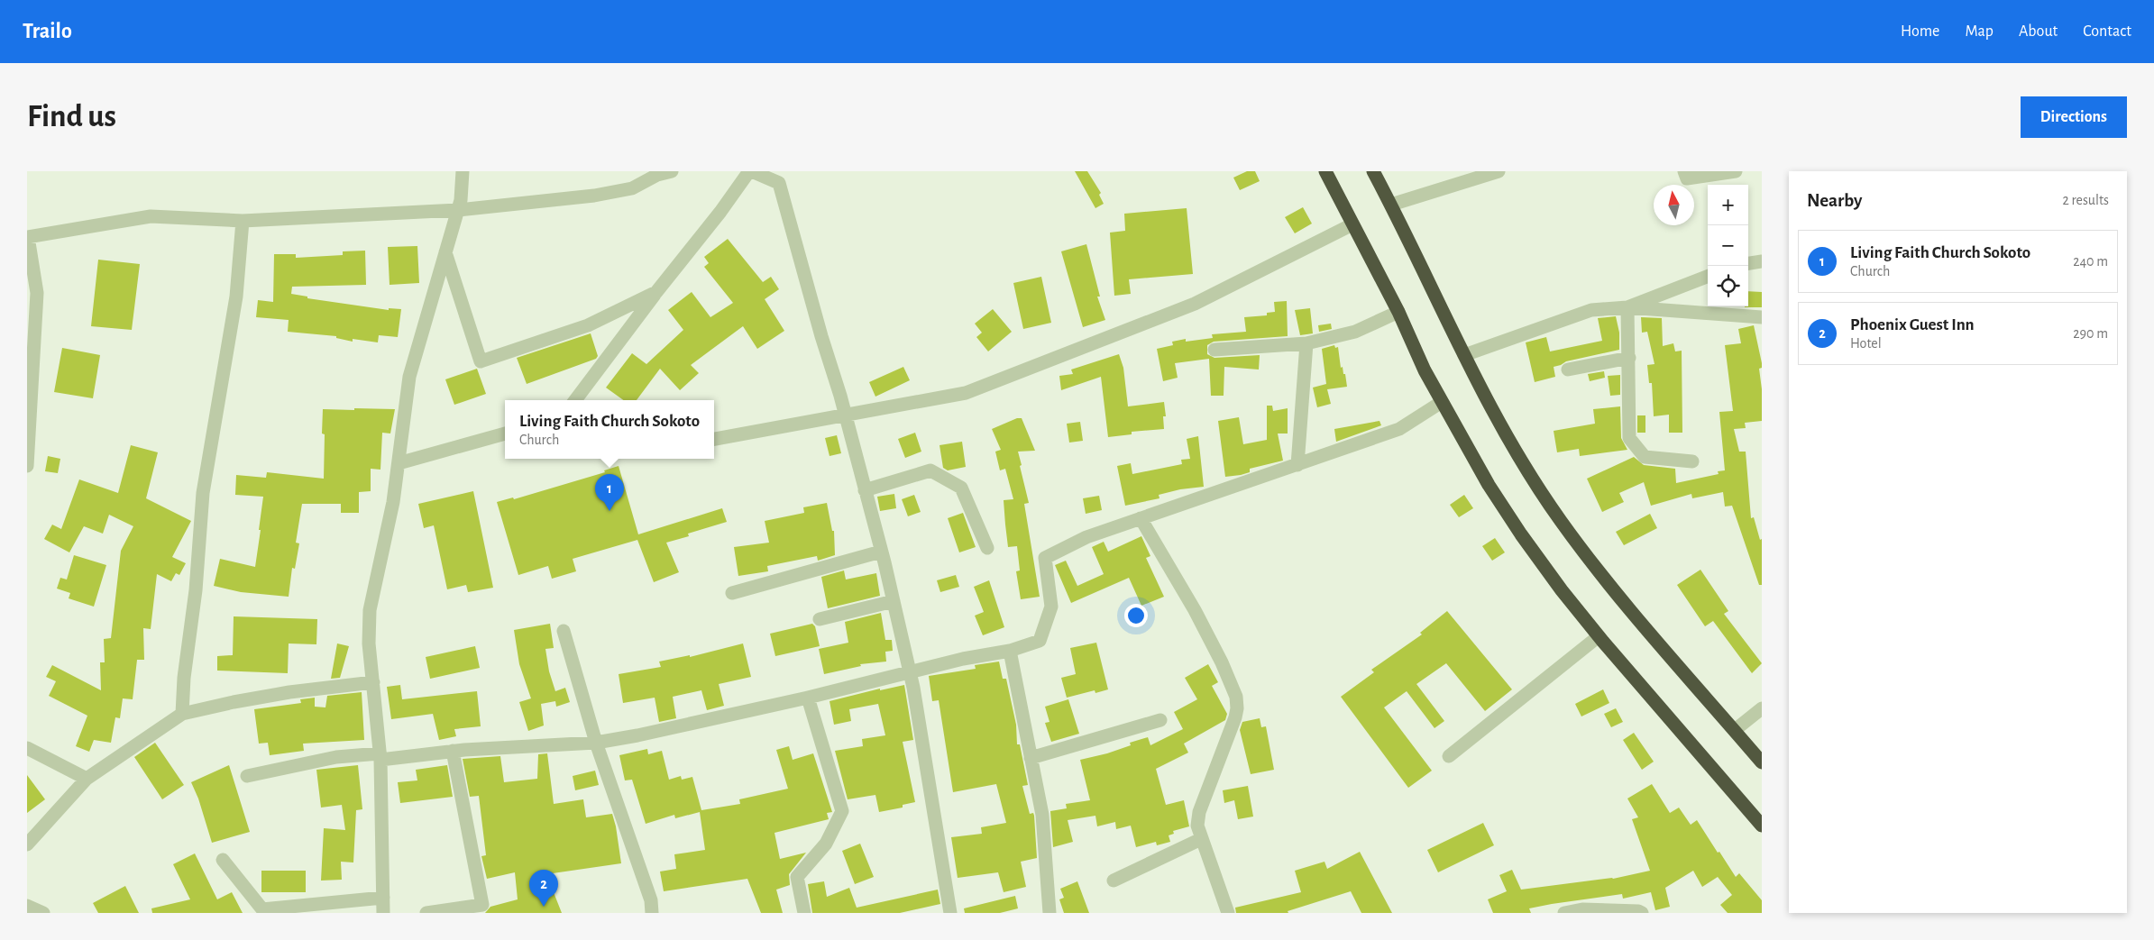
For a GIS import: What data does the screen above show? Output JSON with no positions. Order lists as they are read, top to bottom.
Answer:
{
  "north": "top",
  "page": {
    "header": "Trailo",
    "nav": [
      "Home",
      "Map",
      "About",
      "Contact"
    ],
    "buttons": "Directions",
    "title": "Find us",
    "heading": ["Nearby", "2 results"],
    "map_buttons": ["+", "−"],
    "list": [
      {
        "mark": "1",
        "name": "Living Faith Church Sokoto",
        "note": "Church",
        "value": "240 m"
      },
      {
        "mark": "2",
        "name": "Phoenix Guest Inn",
        "note": "Hotel",
        "value": "290 m"
      }
    ],
    "popup": ["Living Faith Church Sokoto", "Church"],
    "pins": ["1", "2"]
  }
}
